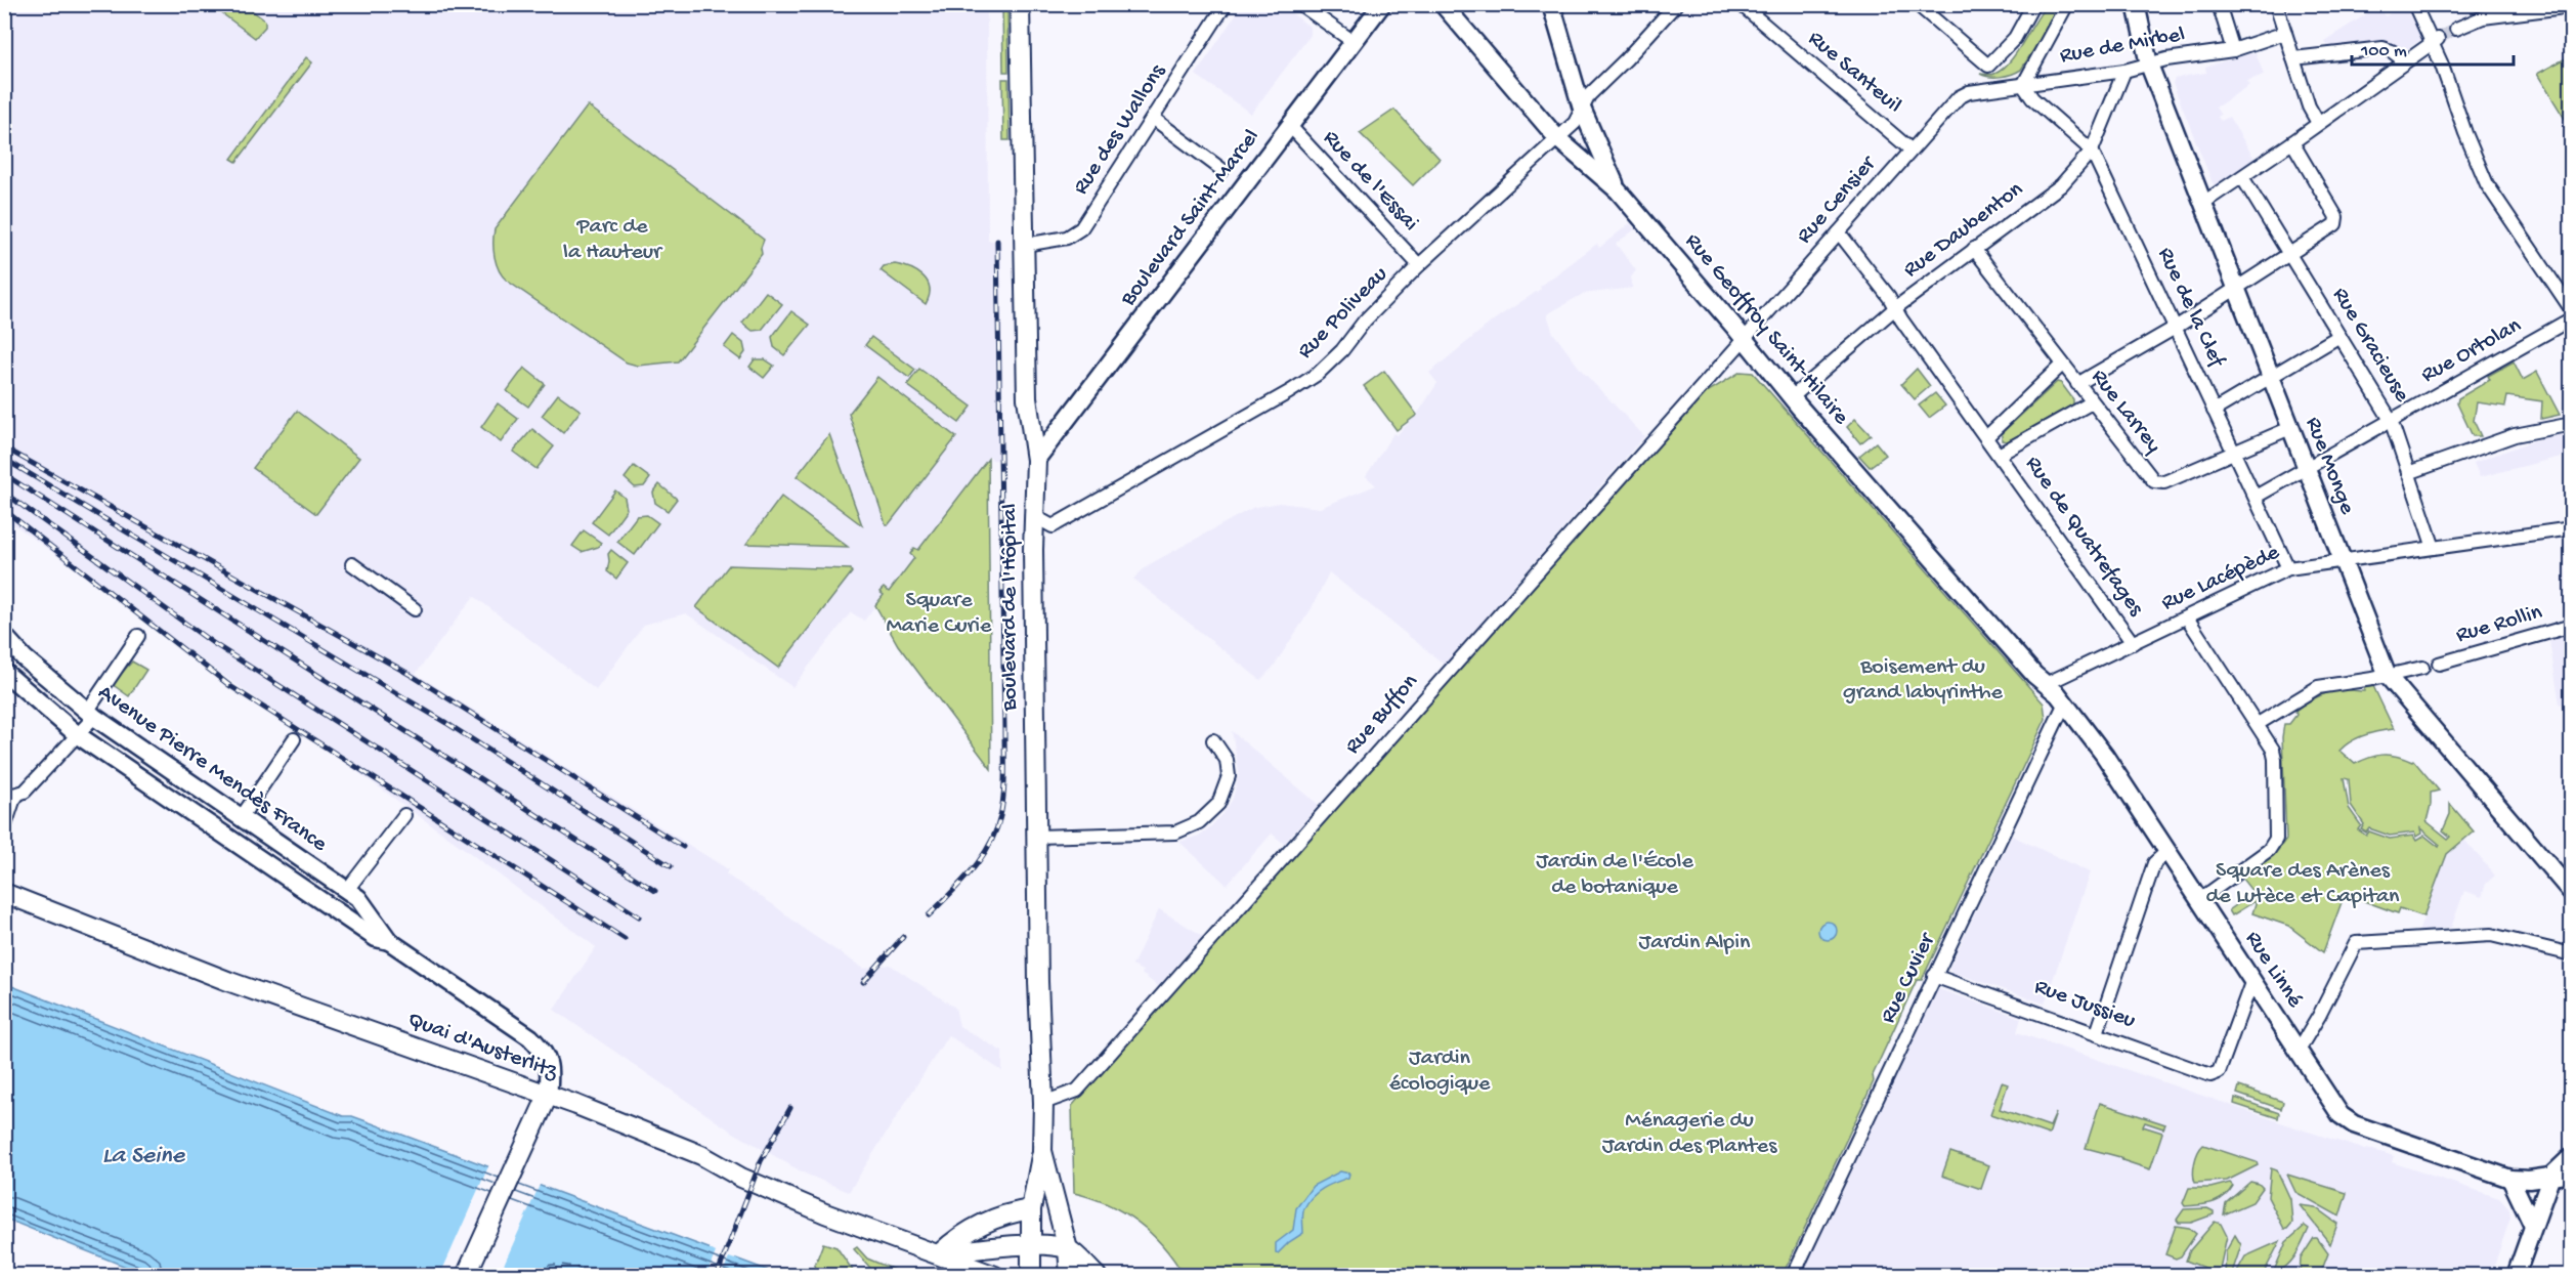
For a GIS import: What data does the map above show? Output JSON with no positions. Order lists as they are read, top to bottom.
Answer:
{
  "streets": {
    "main road": ["Boulevard de l'Hôpital", "Quai d'Austerlitz"],
    "street": [
      "Rue de Mirbel",
      "Rue Santeuil",
      "Rue des Wallons",
      "Rue de l'Essai",
      "Rue Censier",
      "Boulevard Saint-Marcel",
      "Rue Daubenton",
      "Rue de la Clef",
      "Rue Poliveau",
      "Rue Geoffroy Saint-Hilaire",
      "Rue Gracieuse",
      "Rue Ortolan",
      "Rue Larrey",
      "Rue Monge",
      "Rue de Quatrefages",
      "Rue Lacépède",
      "Rue Rollin",
      "Rue Buffon",
      "Avenue Pierre Mendès France",
      "Rue Linné",
      "Rue Cuvier",
      "Rue Jussieu"
    ]
  },
  "crossings": [
    ["Rue de Mirbel", "Rue Censier"],
    ["Rue de Mirbel", "Rue Daubenton"],
    ["Rue de Mirbel", "Rue de la Clef"],
    ["Rue de Mirbel", "Rue Monge"],
    ["Rue Santeuil", "Rue Censier"],
    ["Rue des Wallons", "Boulevard de l'Hôpital"],
    ["Rue de l'Essai", "Boulevard Saint-Marcel"],
    ["Rue de l'Essai", "Rue Poliveau"],
    ["Rue Censier", "Rue Geoffroy Saint-Hilaire"],
    ["Rue Censier", "Rue de Quatrefages"],
    ["Rue Censier", "Rue Buffon"],
    ["Boulevard Saint-Marcel", "Boulevard de l'Hôpital"],
    ["Rue Daubenton", "Rue de la Clef"],
    ["Rue Daubenton", "Rue Geoffroy Saint-Hilaire"],
    ["Rue Daubenton", "Rue Larrey"],
    ["Rue Daubenton", "Rue de Quatrefages"],
    ["Rue de la Clef", "Rue Ortolan"],
    ["Rue de la Clef", "Rue Larrey"],
    ["Rue de la Clef", "Rue Lacépède"],
    ["Rue Poliveau", "Rue Geoffroy Saint-Hilaire"],
    ["Rue Poliveau", "Boulevard de l'Hôpital"],
    ["Rue Geoffroy Saint-Hilaire", "Rue Lacépède"],
    ["Rue Geoffroy Saint-Hilaire", "Rue Buffon"],
    ["Rue Geoffroy Saint-Hilaire", "Rue Linné"],
    ["Rue Gracieuse", "Rue Ortolan"],
    ["Rue Gracieuse", "Rue Lacépède"],
    ["Rue Ortolan", "Rue Monge"],
    ["Rue Larrey", "Rue Monge"],
    ["Rue Monge", "Rue Lacépède"],
    ["Rue de Quatrefages", "Rue Lacépède"],
    ["Rue Lacépède", "Rue Linné"],
    ["Boulevard de l'Hôpital", "Rue Buffon"],
    ["Avenue Pierre Mendès France", "Quai d'Austerlitz"],
    ["Rue Linné", "Rue Cuvier"],
    ["Rue Linné", "Rue Jussieu"],
    ["Rue Cuvier", "Rue Jussieu"]
  ],
  "water": ["La Seine"],
  "parks": [
    "Parc de la Hauteur",
    "Square Marie Curie",
    "Boisement du grand labyrinthe",
    "Jardin de l'École de botanique",
    "Square des Arènes de Lutèce et Capitan",
    "Jardin Alpin",
    "Jardin écologique",
    "Ménagerie du Jardin des Plantes"
  ],
  "scale_bar": "100 m"
}
